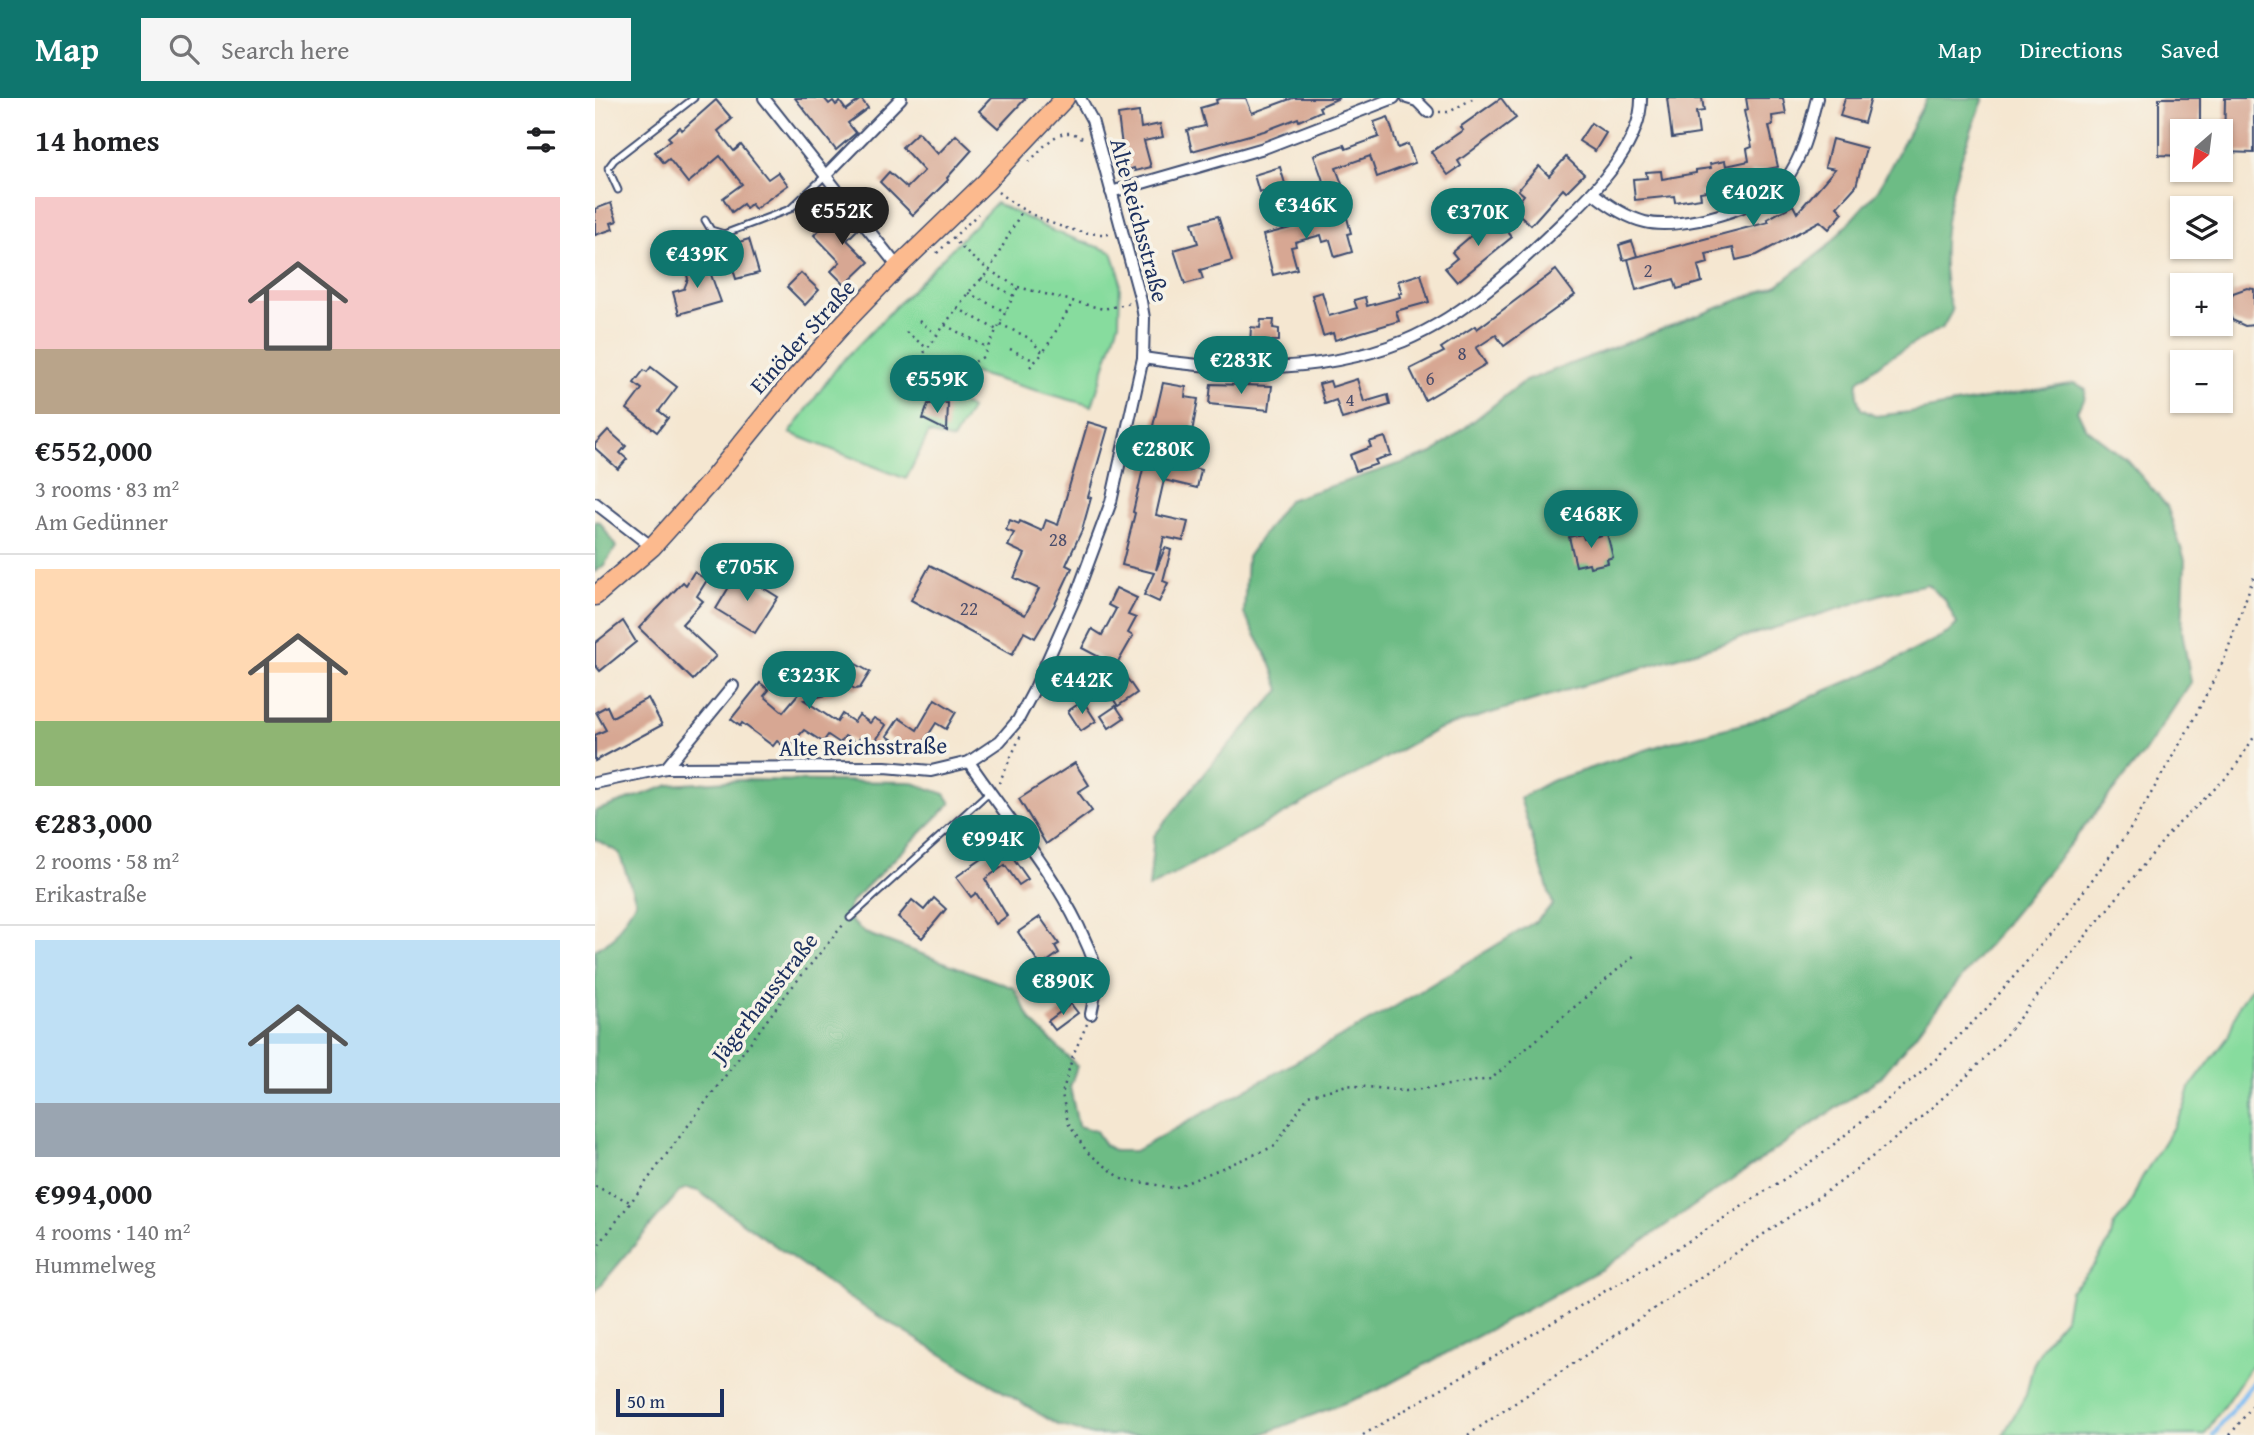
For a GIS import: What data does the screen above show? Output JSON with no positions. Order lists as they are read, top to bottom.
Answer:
{
  "streets": {
    "main road": ["Einöder Straße"],
    "street": ["Alte Reichsstraße"],
    "path": ["Jägerhausstraße"]
  },
  "house_numbers": [
    "2",
    "8",
    "6",
    "4",
    "28",
    "22"
  ],
  "scale_bar": "50 m",
  "north": "bottom left",
  "page": {
    "header": "Map",
    "search": "Search here",
    "nav": ["Map", "Directions", "Saved"],
    "heading": "14 homes",
    "map_buttons": ["+", "−"],
    "price": [
      "€402K",
      "€346K",
      "€552K",
      "€370K",
      "€439K",
      "€283K",
      "€559K",
      "€280K",
      "€468K",
      "€705K",
      "€323K",
      "€442K",
      "€994K",
      "€890K"
    ],
    "list": [
      {
        "name": "€552,000",
        "note": "3 rooms · 83 m² · Am Gedünner"
      },
      {
        "name": "€283,000",
        "note": "2 rooms · 58 m² · Erikastraße"
      },
      {
        "name": "€994,000",
        "note": "4 rooms · 140 m² · Hummelweg"
      }
    ],
    "scale": "50 m"
  }
}
